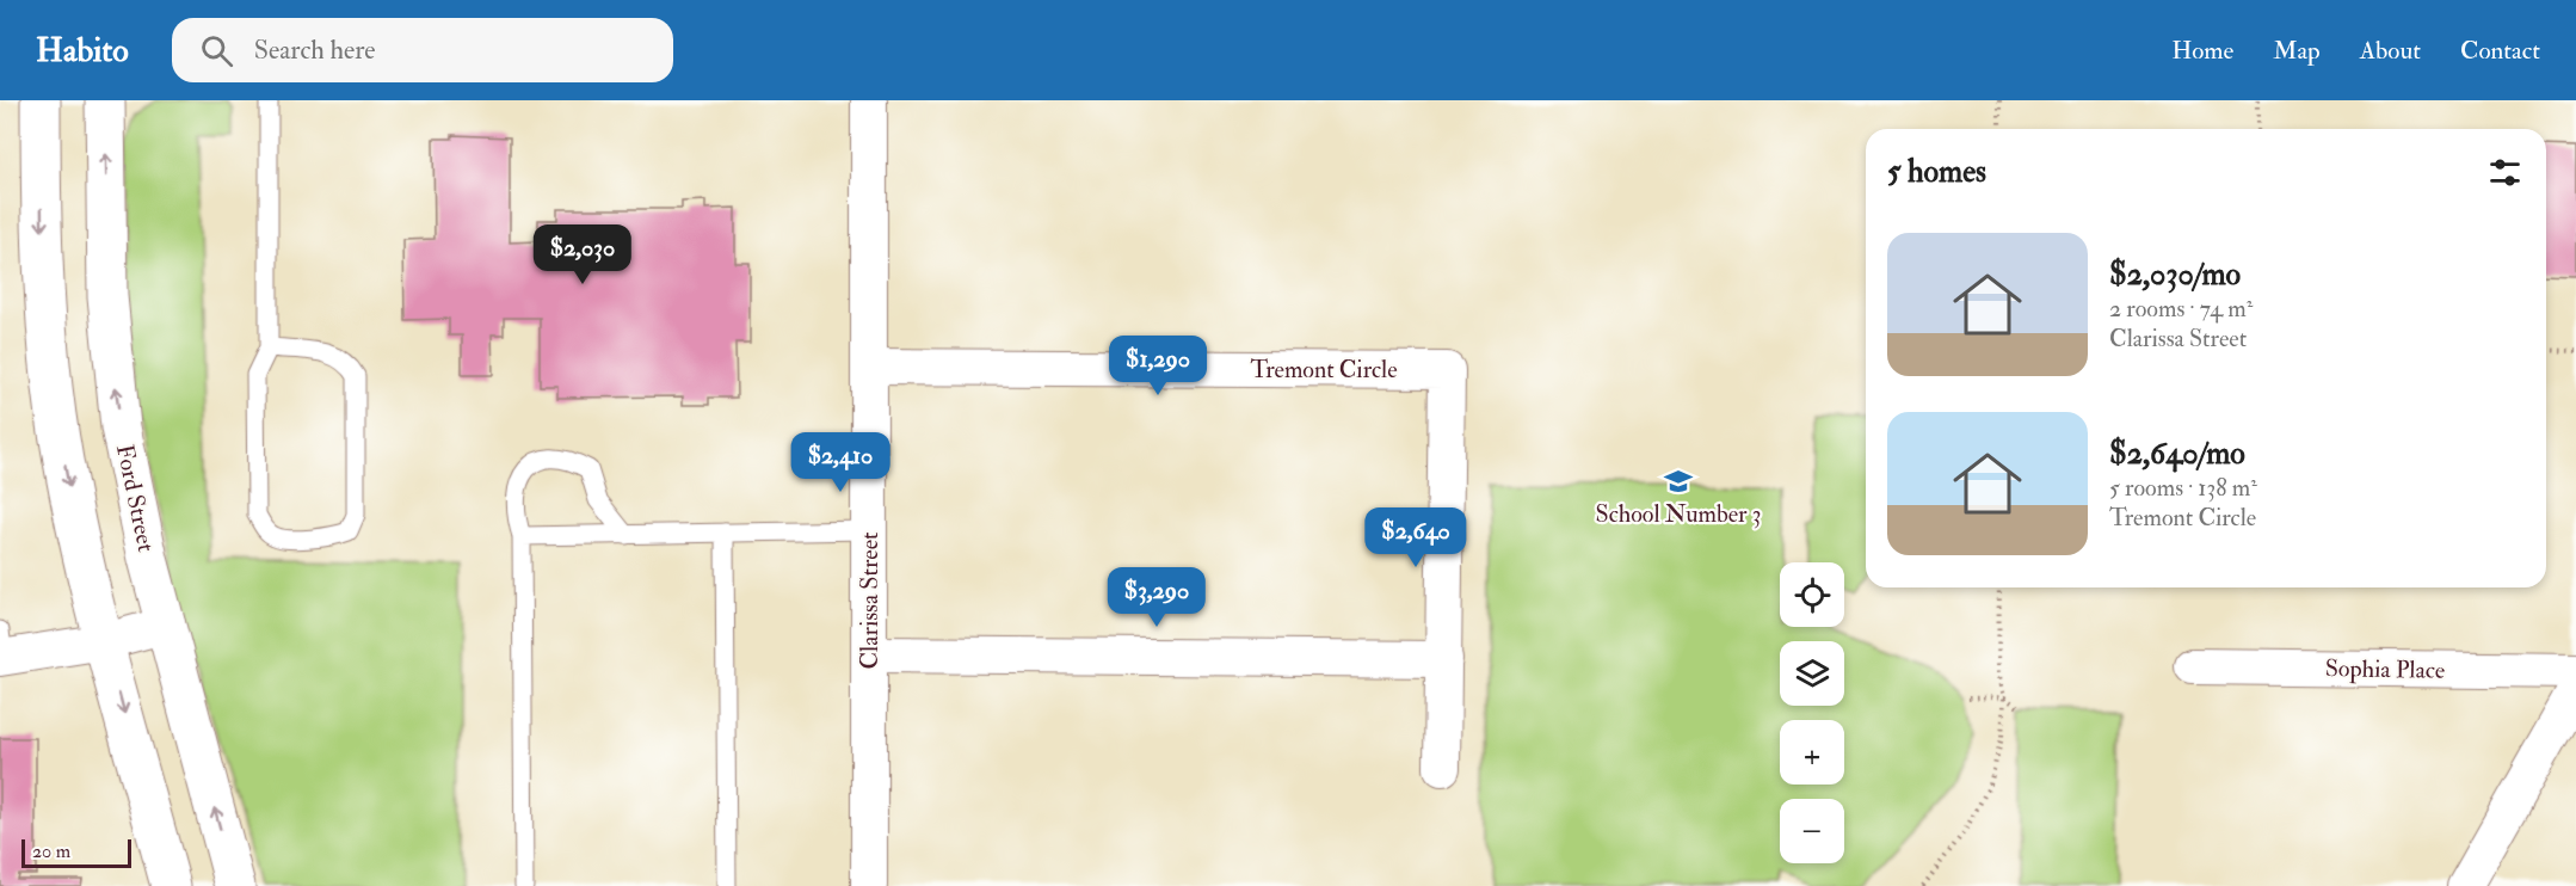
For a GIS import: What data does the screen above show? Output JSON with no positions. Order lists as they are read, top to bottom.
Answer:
{
  "streets": {
    "main road": ["Ford Street"],
    "street": ["Tremont Circle", "Clarissa Street", "Sophia Place"]
  },
  "crossings": [
    ["Tremont Circle", "Clarissa Street"]
  ],
  "places": {
    "school or university": ["School Number 3"]
  },
  "scale_bar": "20 m",
  "page": {
    "header": "Habito",
    "search": "Search here",
    "nav": [
      "Home",
      "Map",
      "About",
      "Contact"
    ],
    "heading": "5 homes",
    "list": [
      {
        "name": "$2,030/mo",
        "note": "2 rooms · 74 m² · Clarissa Street"
      },
      {
        "name": "$2,640/mo",
        "note": "5 rooms · 138 m² · Tremont Circle"
      }
    ],
    "price": [
      "$2,030",
      "$1,290",
      "$2,410",
      "$2,640",
      "$3,290"
    ],
    "map_buttons": ["+", "−"],
    "scale": "20 m"
  }
}
